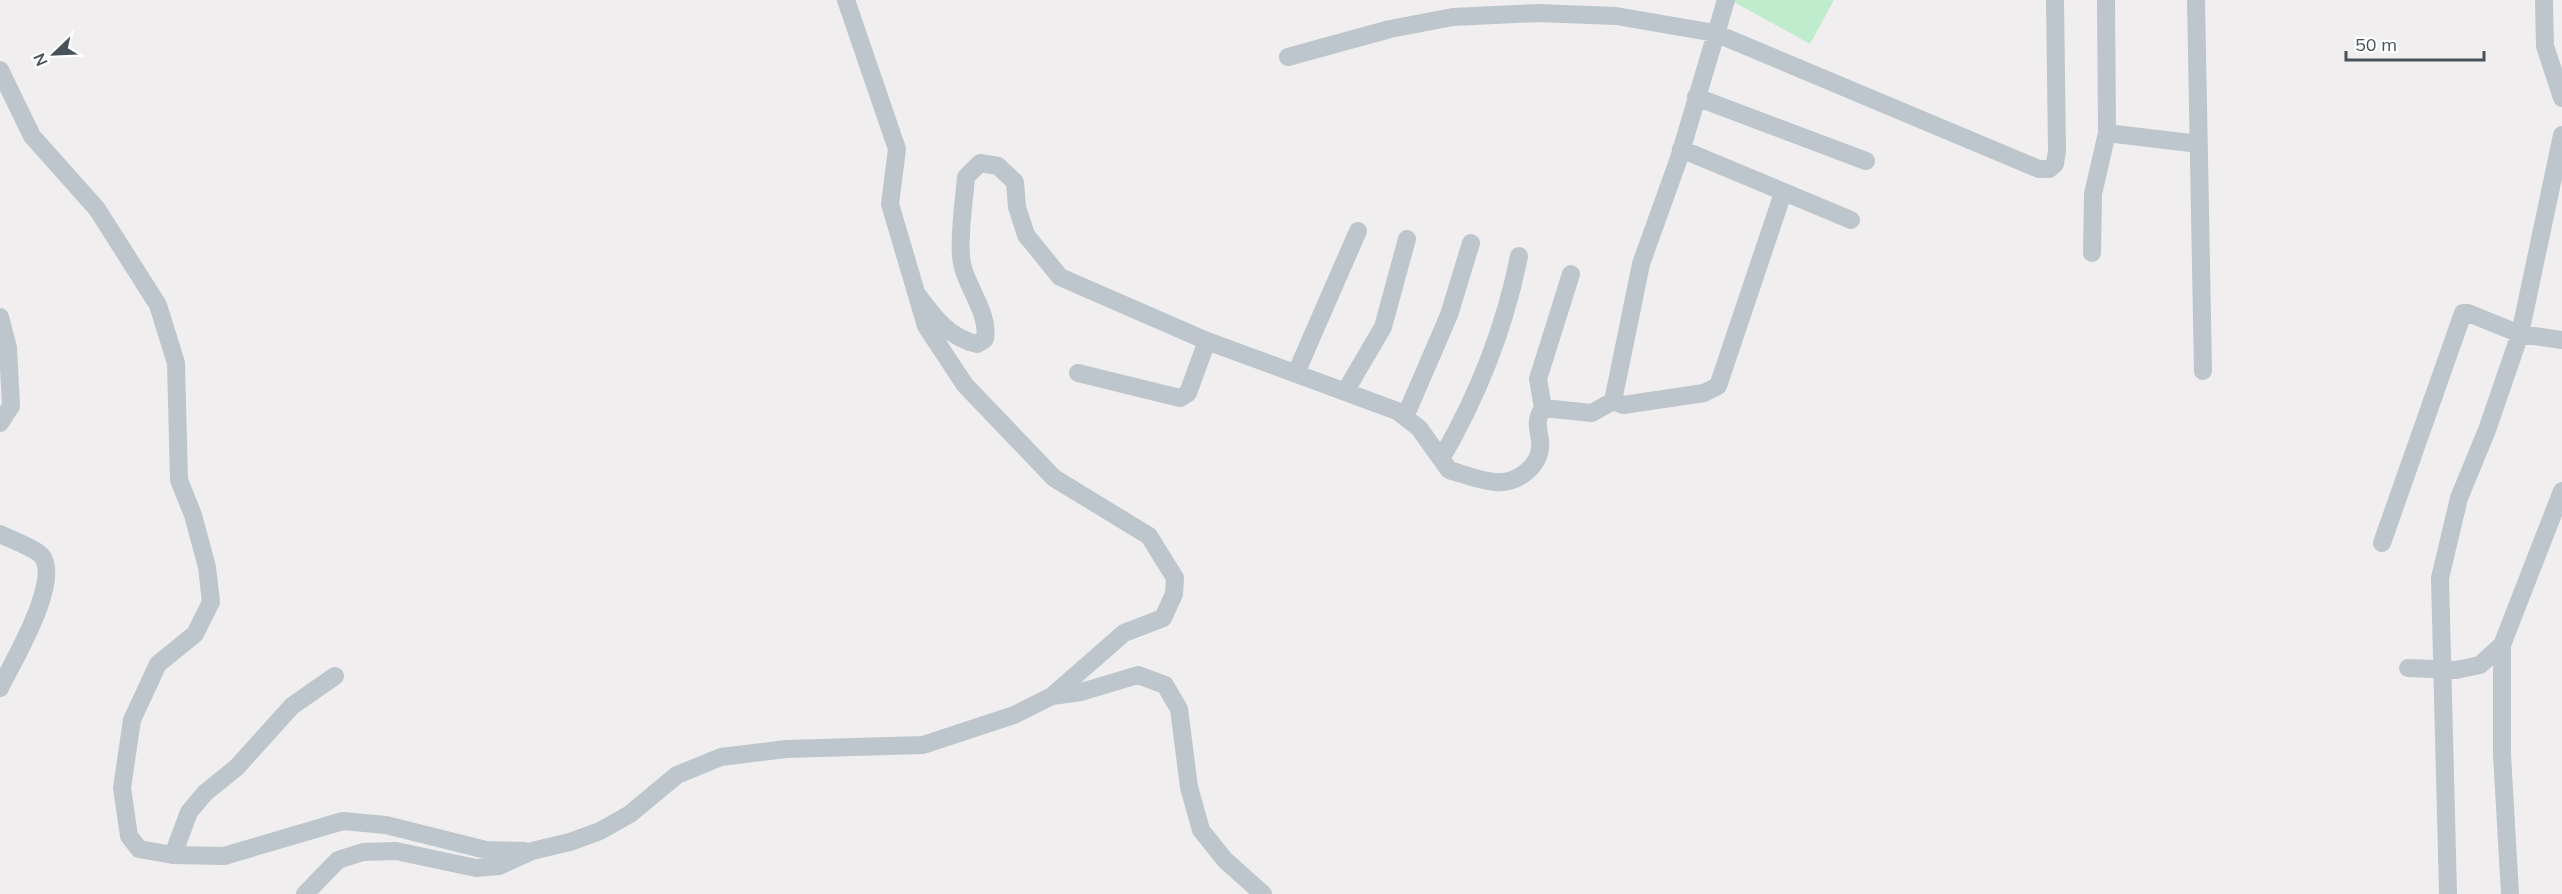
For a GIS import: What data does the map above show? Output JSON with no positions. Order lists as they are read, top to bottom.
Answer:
{
  "scale_bar": "50 m",
  "north": "bottom left"
}
